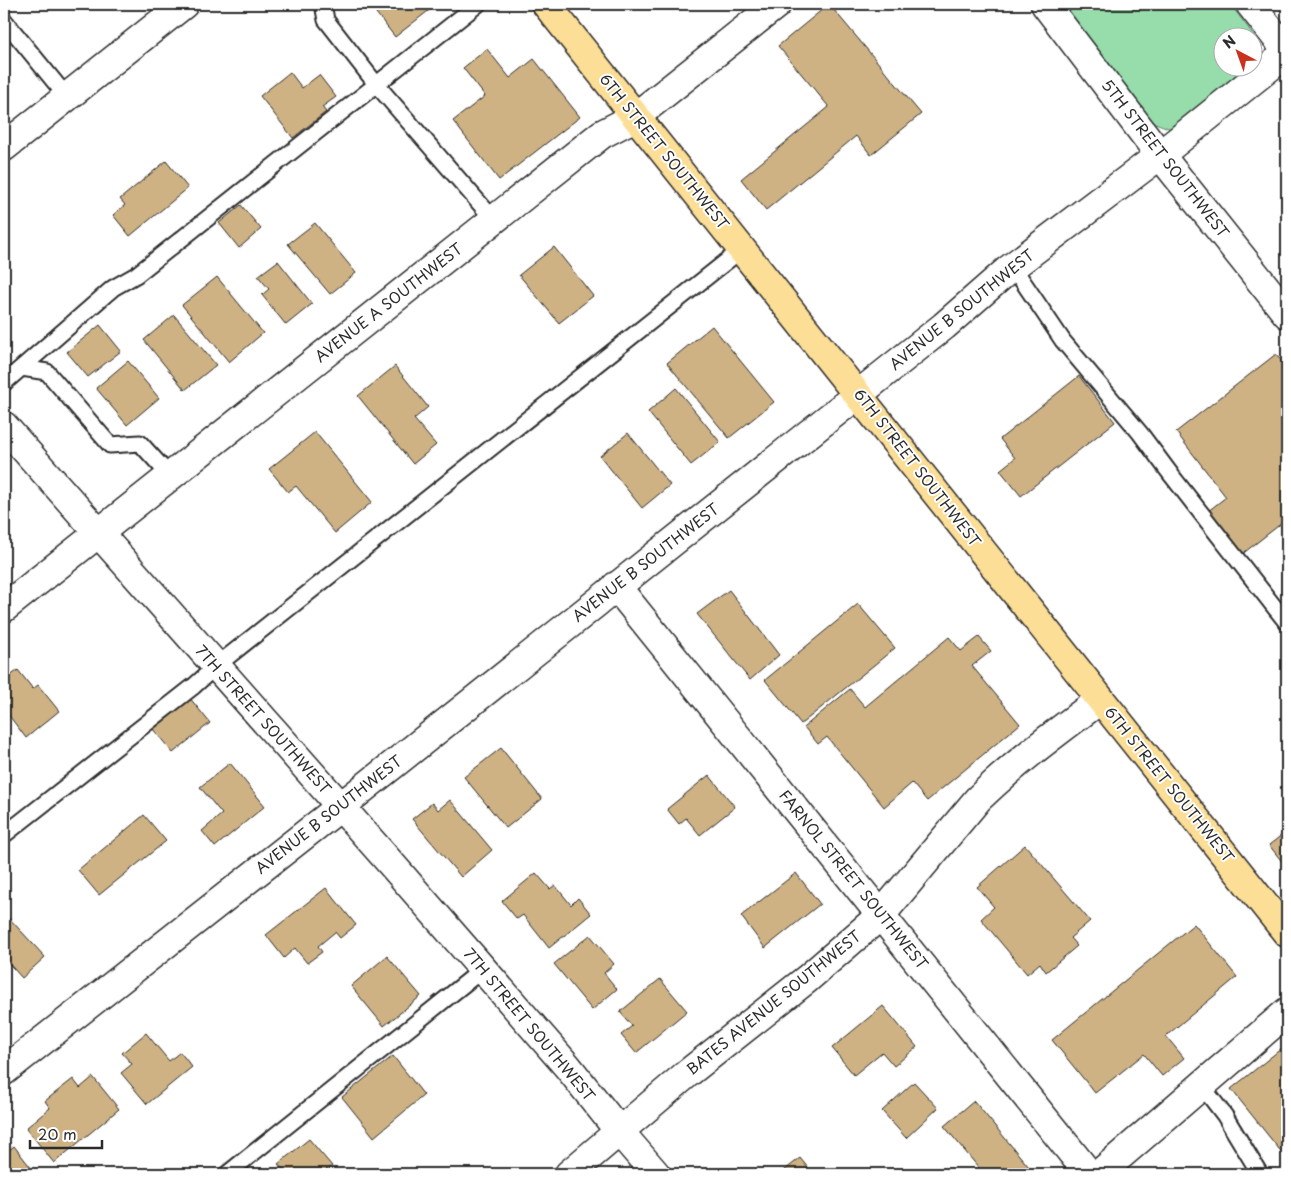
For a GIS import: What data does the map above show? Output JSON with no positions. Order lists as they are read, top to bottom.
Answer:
{
  "streets": {
    "highway": ["6TH STREET SOUTHWEST"],
    "street": [
      "5TH STREET SOUTHWEST",
      "AVENUE A SOUTHWEST",
      "AVENUE B SOUTHWEST",
      "7TH STREET SOUTHWEST",
      "FARNOL STREET SOUTHWEST",
      "BATES AVENUE SOUTHWEST"
    ]
  },
  "crossings": [
    ["6TH STREET SOUTHWEST", "AVENUE A SOUTHWEST"],
    ["6TH STREET SOUTHWEST", "AVENUE B SOUTHWEST"],
    ["6TH STREET SOUTHWEST", "BATES AVENUE SOUTHWEST"],
    ["5TH STREET SOUTHWEST", "AVENUE B SOUTHWEST"],
    ["AVENUE A SOUTHWEST", "7TH STREET SOUTHWEST"],
    ["AVENUE B SOUTHWEST", "7TH STREET SOUTHWEST"],
    ["AVENUE B SOUTHWEST", "FARNOL STREET SOUTHWEST"],
    ["7TH STREET SOUTHWEST", "BATES AVENUE SOUTHWEST"],
    ["FARNOL STREET SOUTHWEST", "BATES AVENUE SOUTHWEST"]
  ],
  "scale_bar": "20 m",
  "north": "top left"
}
